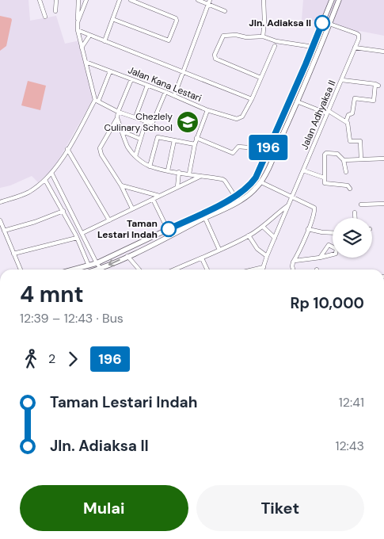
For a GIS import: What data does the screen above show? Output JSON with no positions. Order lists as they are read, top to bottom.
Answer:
{
  "streets": {
    "street": ["Jalan Kana Lestari", "Jalan Adhyaksa II"]
  },
  "places": {
    "other": ["Jln. Adiaksa II", "Taman Lestari Indah"],
    "school or university": ["Chezlely Culinary School"]
  },
  "lines": ["bus line 196"],
  "page": {
    "on_map": "196",
    "heading": ["4 mnt", "12:39 – 12:43 · Bus", "Rp 10,000"],
    "legs": ["2", "196"],
    "list": [
      {
        "name": "Taman Lestari Indah",
        "value": "12:41"
      },
      {
        "name": "Jln. Adiaksa II",
        "value": "12:43"
      }
    ],
    "buttons": ["Mulai", "Tiket"]
  }
}
